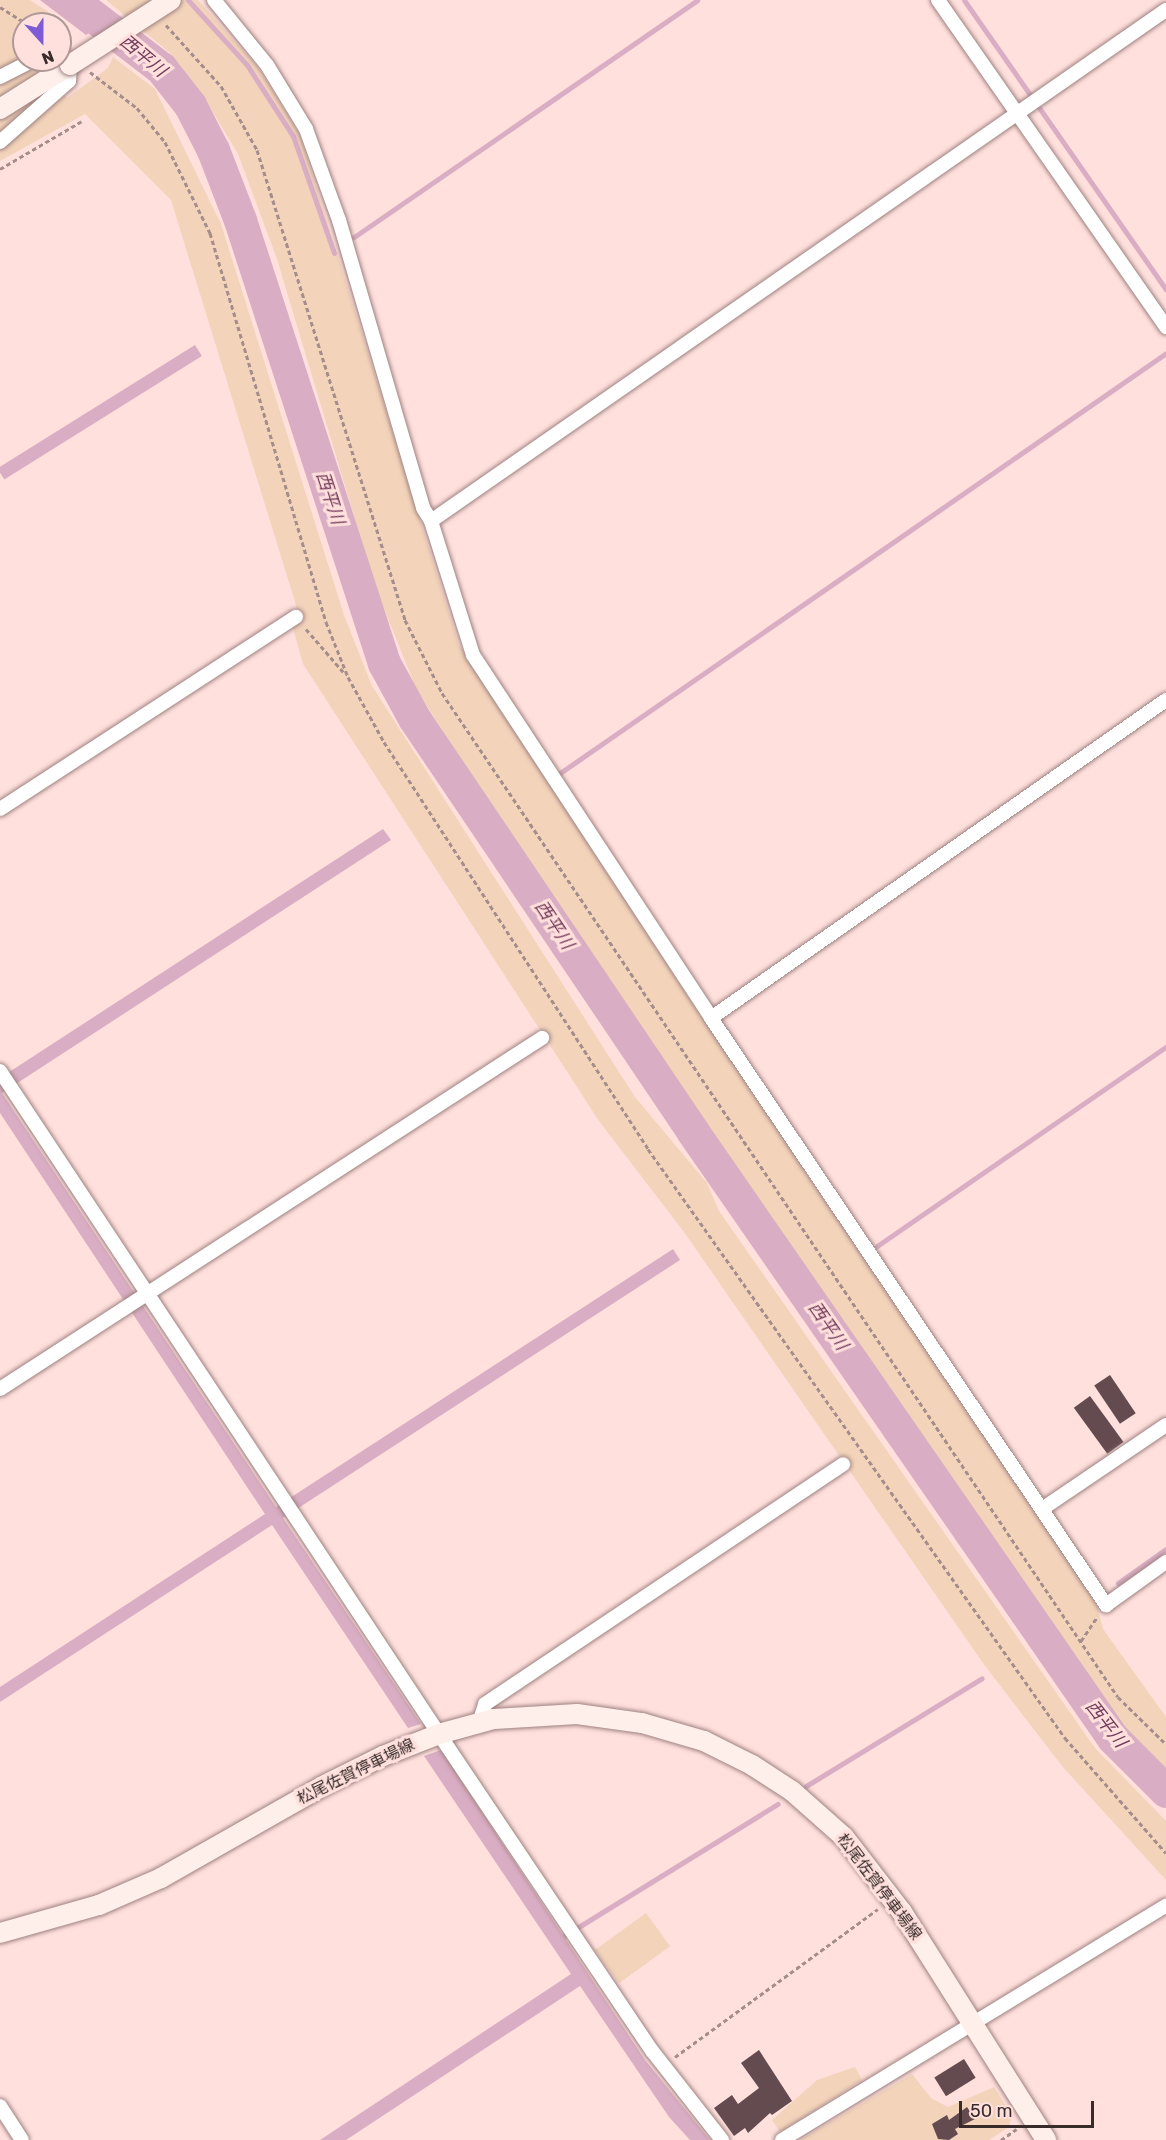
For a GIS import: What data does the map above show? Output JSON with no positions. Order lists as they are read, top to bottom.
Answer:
{
  "streets": {
    "main road": ["松尾佐賀停車場線"]
  },
  "water": ["西平川"],
  "scale_bar": "50 m",
  "north": "bottom"
}
